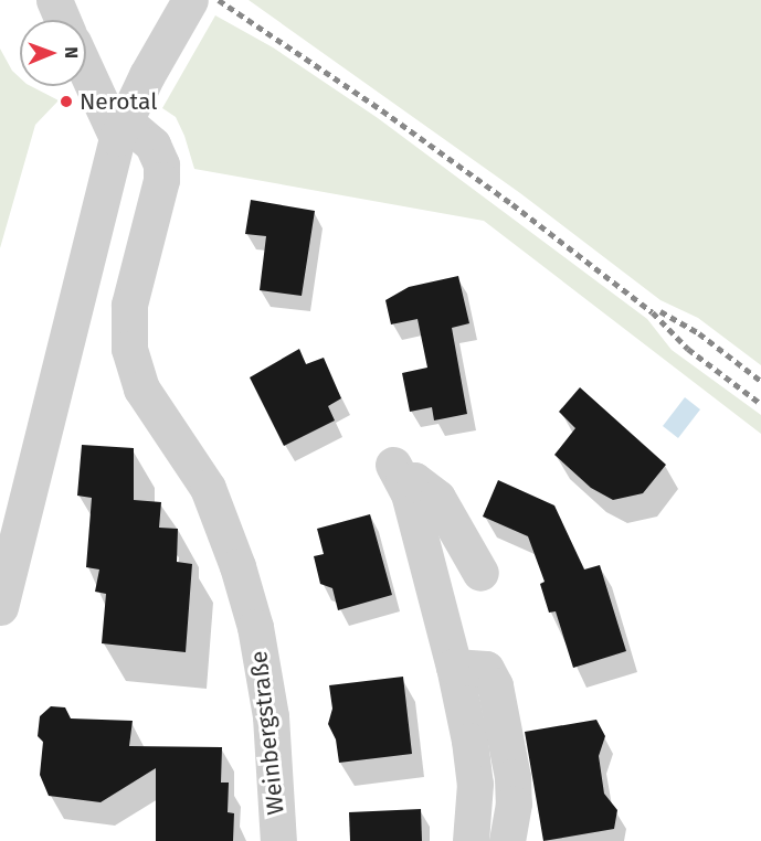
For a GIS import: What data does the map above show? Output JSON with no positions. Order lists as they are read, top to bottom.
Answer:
{
  "streets": {
    "street": ["Weinbergstraße"]
  },
  "places": ["Nerotal"],
  "north": "right"
}
